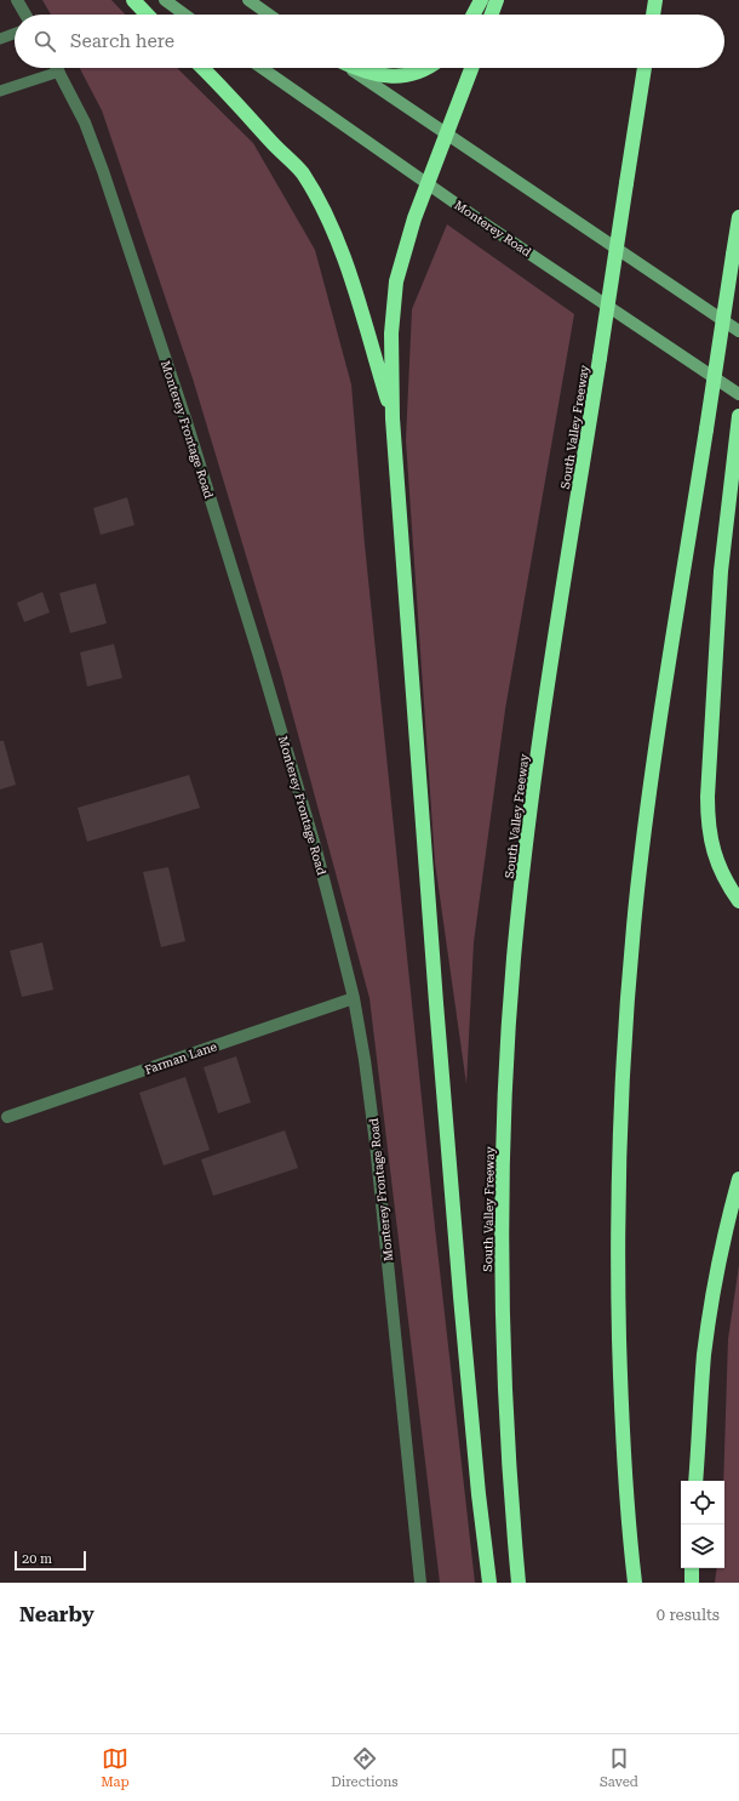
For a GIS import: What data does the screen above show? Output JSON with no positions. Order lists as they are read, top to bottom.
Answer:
{
  "streets": {
    "highway": ["South Valley Freeway"],
    "main road": ["Monterey Road"],
    "street": ["Monterey Frontage Road", "Farman Lane"]
  },
  "crossings": [
    ["Monterey Frontage Road", "Farman Lane"]
  ],
  "scale_bar": "20 m",
  "page": {
    "search": "Search here",
    "scale": "20 m",
    "heading": ["Nearby", "0 results"],
    "nav": ["Map", "Directions", "Saved"]
  }
}
